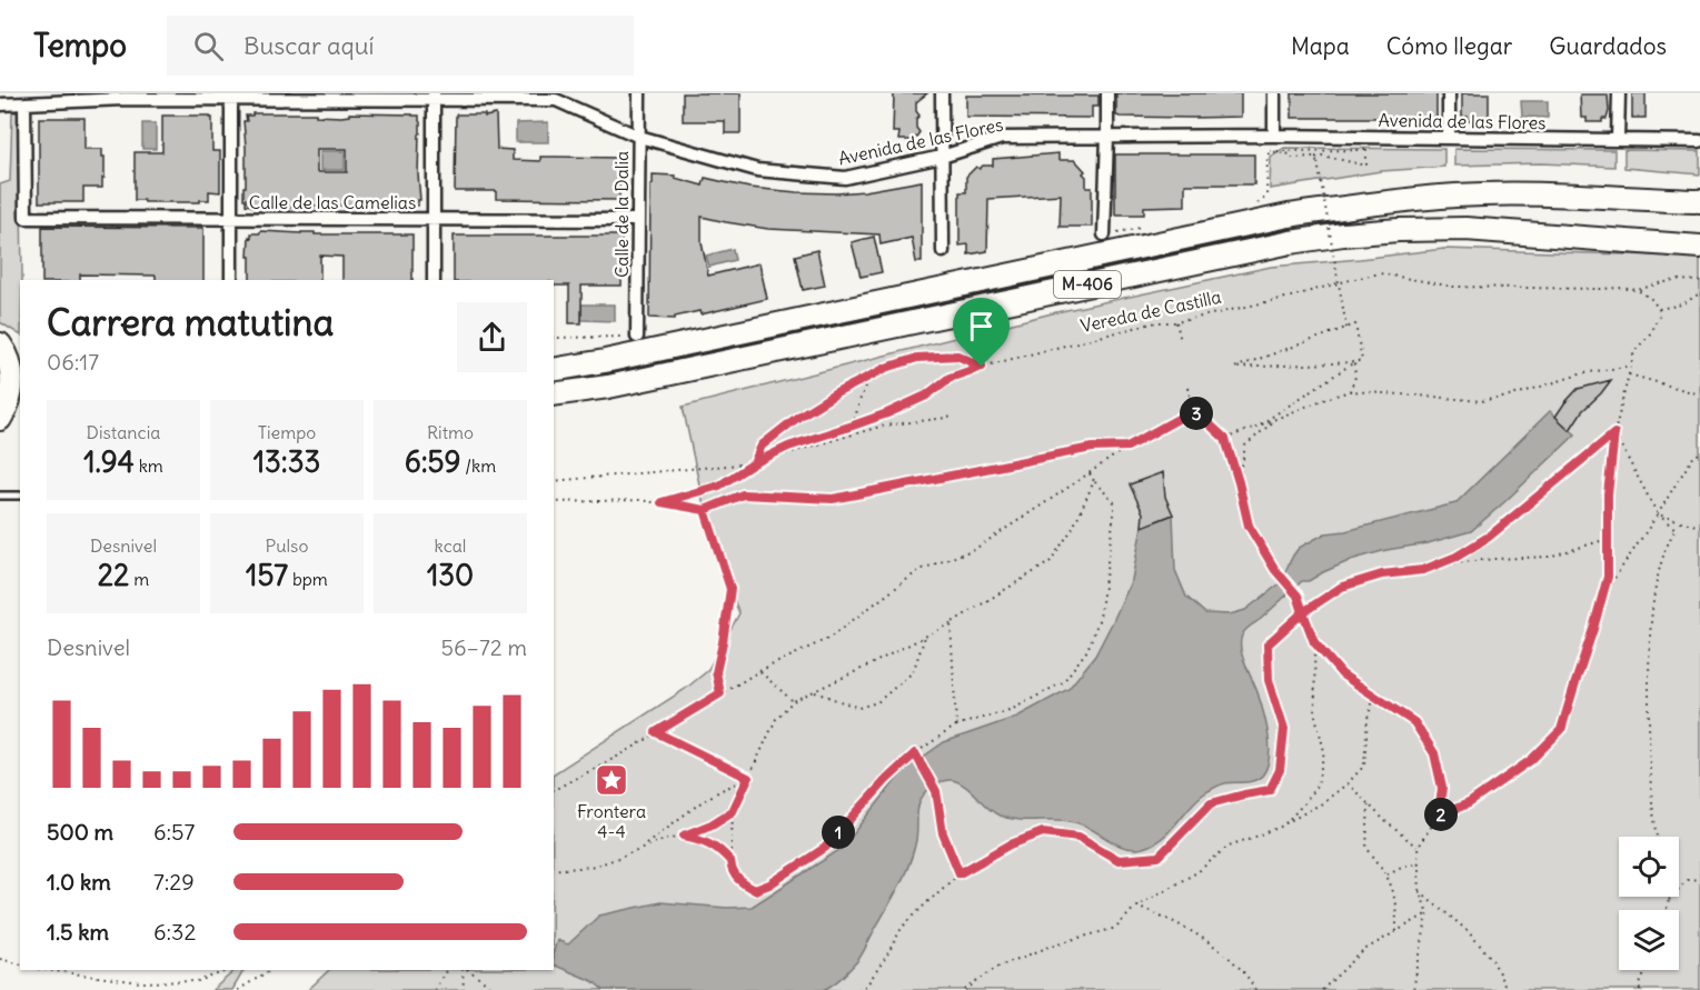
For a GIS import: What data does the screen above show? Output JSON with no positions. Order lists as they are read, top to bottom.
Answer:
{
  "streets": {
    "highway": ["M-406"],
    "street": ["Avenida de las Flores", "Calle de las Camelias", "Calle de la Dalia"],
    "path": ["Vereda de Castilla"]
  },
  "crossings": [
    ["Avenida de las Flores", "Calle de las Camelias"],
    ["Avenida de las Flores", "Calle de la Dalia"],
    ["Calle de las Camelias", "Calle de la Dalia"]
  ],
  "places": {
    "place": ["Frontera 4-4"]
  },
  "page": {
    "header": "Tempo",
    "search": "Buscar aquí",
    "nav": ["Mapa", "Cómo llegar", "Guardados"],
    "heading": ["Carrera matutina", "06:17"],
    "stats": [
      ["Distancia", "1.94 km"],
      ["Tiempo", "13:33"],
      ["Ritmo", "6:59 /km"],
      ["Desnivel", "22 m"],
      ["Pulso", "157 bpm"],
      ["kcal", "130"]
    ],
    "pins": ["3", "2", "1"],
    "chart": ["Desnivel", "56–72 m"],
    "list": [
      {
        "name": "500 m",
        "note": "6:57"
      },
      {
        "name": "1.0 km",
        "note": "7:29"
      },
      {
        "name": "1.5 km",
        "note": "6:32"
      }
    ]
  }
}
